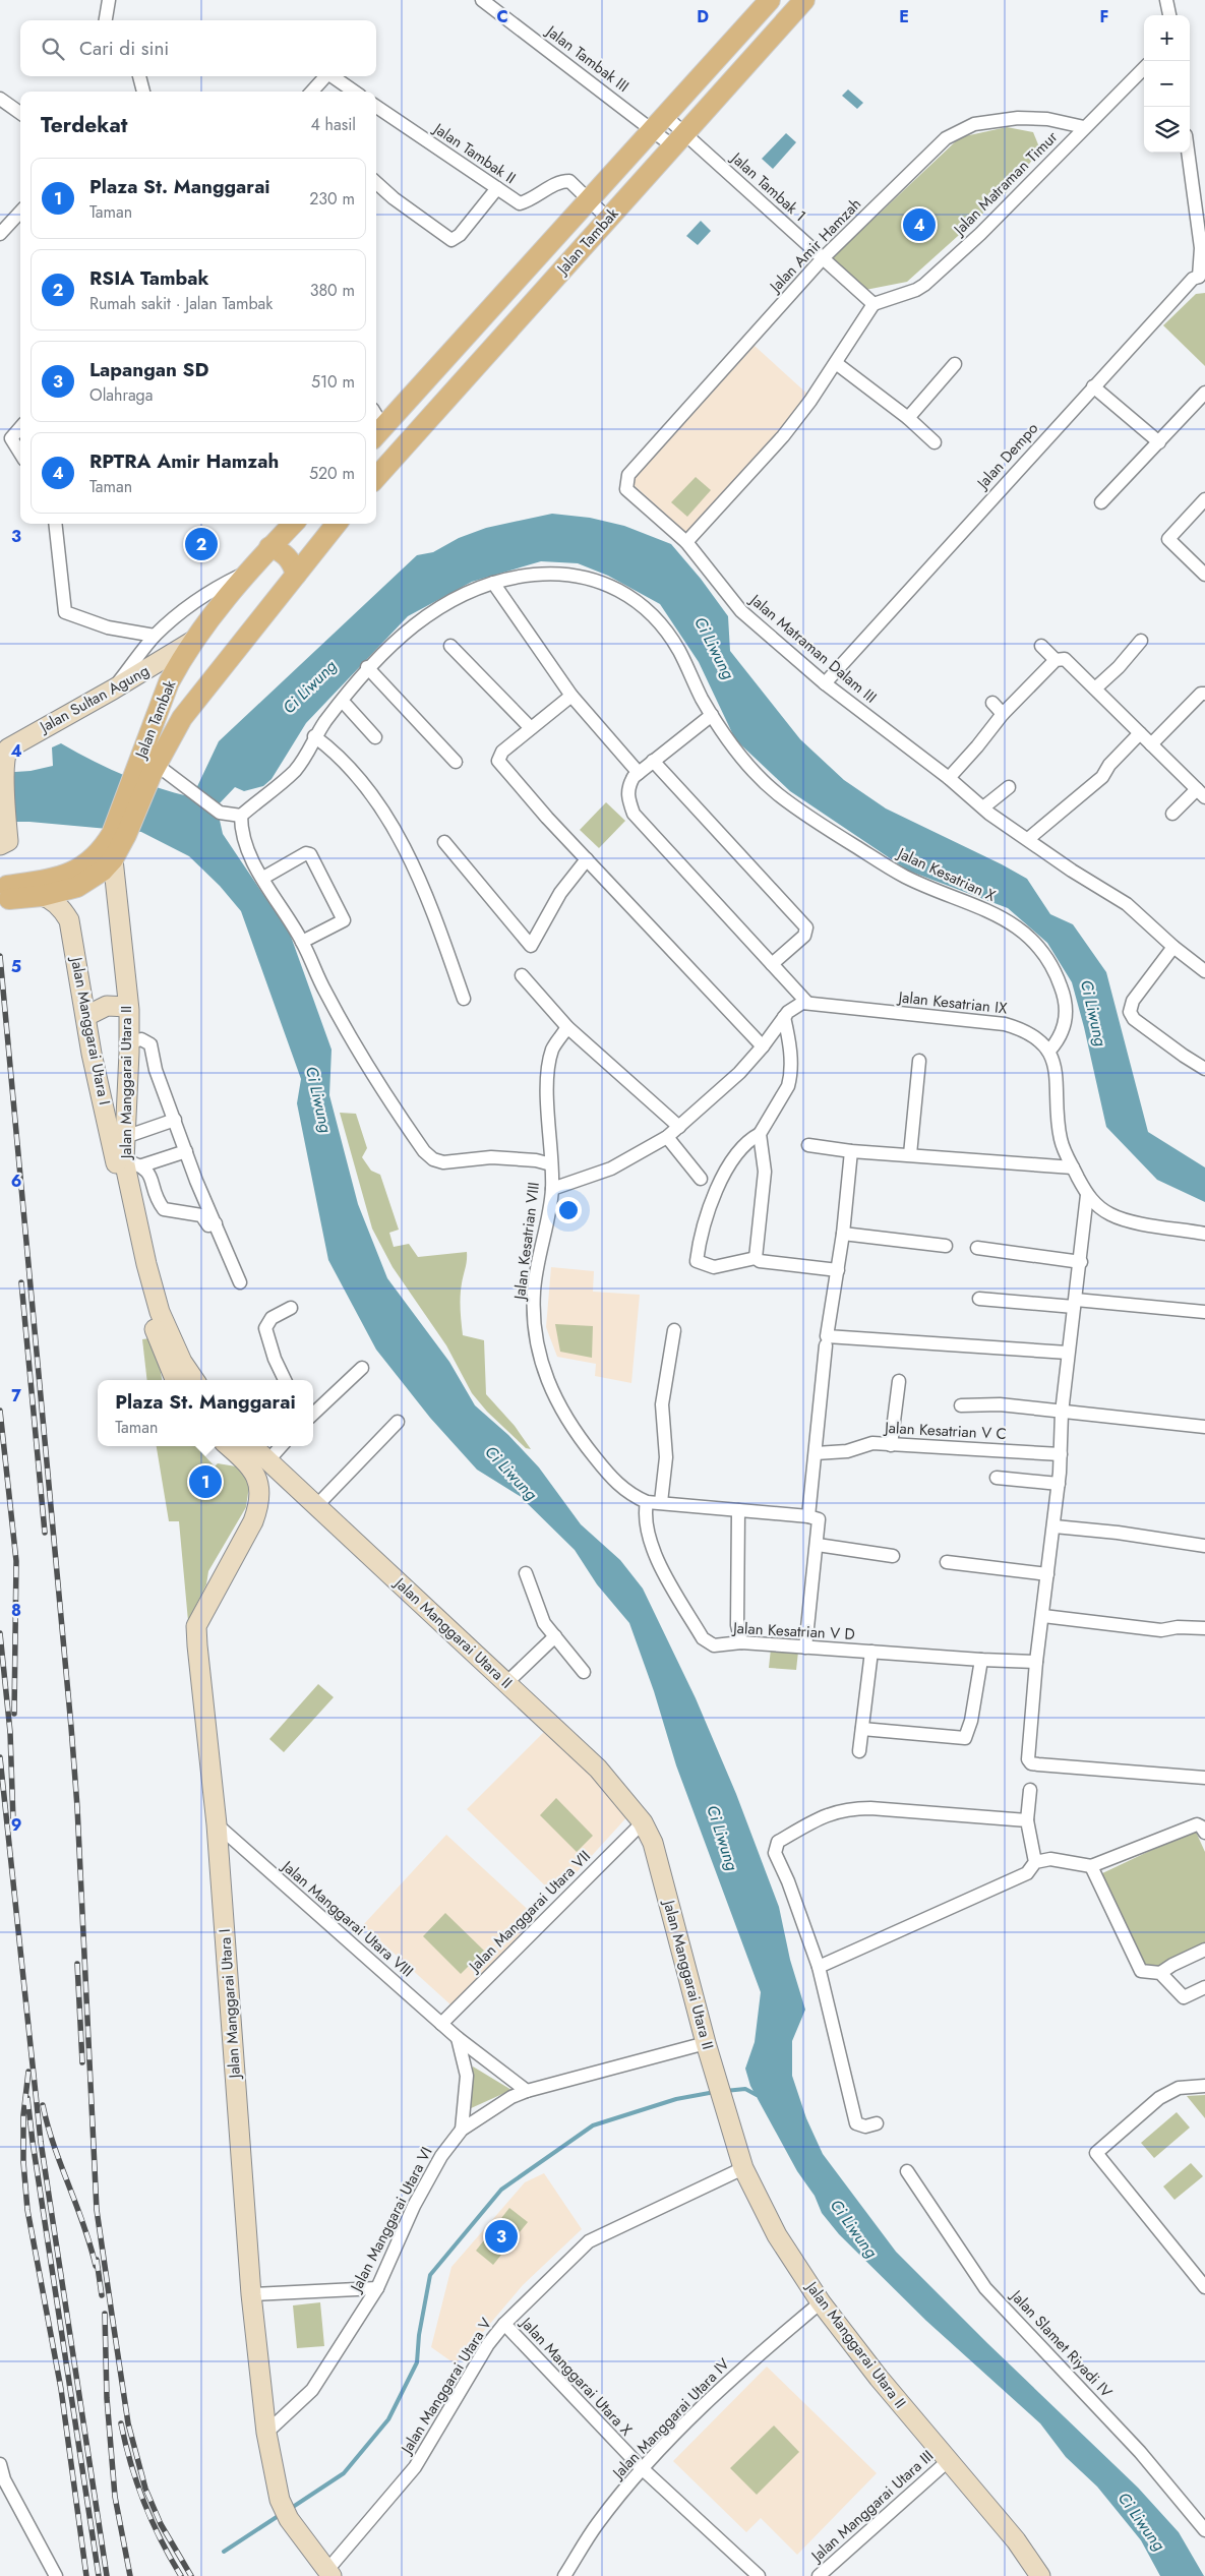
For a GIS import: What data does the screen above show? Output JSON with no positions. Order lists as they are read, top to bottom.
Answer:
{
  "streets": {
    "main road": ["Jalan Tambak"],
    "street": [
      "Jalan Tambak III",
      "Jalan Tambak II",
      "Jalan Matraman Timur",
      "Jalan Tambak 1",
      "Jalan Amir Hamzah",
      "Jalan Dempo",
      "Jalan Matraman Dalam III",
      "Jalan Sultan Agung",
      "Jalan Kesatrian X",
      "Jalan Kesatrian IX",
      "Jalan Manggarai Utara I",
      "Jalan Manggarai Utara II",
      "Jalan Kesatrian VIII",
      "Jalan Kesatrian V C",
      "Jalan Kesatrian V D",
      "Jalan Manggarai Utara VII",
      "Jalan Manggarai Utara VIII",
      "Jalan Manggarai Utara VI",
      "Jalan Slamet Riyadi IV",
      "Jalan Manggarai Utara X",
      "Jalan Manggarai Utara V",
      "Jalan Manggarai Utara IV",
      "Jalan Manggarai Utara III"
    ]
  },
  "crossings": [
    ["Jalan Tambak III", "Jalan Tambak 1"],
    ["Jalan Tambak III", "Jalan Tambak"],
    ["Jalan Tambak II", "Jalan Tambak"],
    ["Jalan Matraman Timur", "Jalan Tambak 1"],
    ["Jalan Matraman Timur", "Jalan Amir Hamzah"],
    ["Jalan Tambak 1", "Jalan Tambak"],
    ["Jalan Tambak 1", "Jalan Amir Hamzah"],
    ["Jalan Tambak", "Jalan Sultan Agung"],
    ["Jalan Tambak", "Jalan Manggarai Utara I"],
    ["Jalan Tambak", "Jalan Manggarai Utara II"],
    ["Jalan Amir Hamzah", "Jalan Matraman Dalam III"],
    ["Jalan Dempo", "Jalan Matraman Dalam III"],
    ["Jalan Kesatrian X", "Jalan Kesatrian IX"],
    ["Jalan Manggarai Utara I", "Jalan Manggarai Utara VIII"],
    ["Jalan Manggarai Utara I", "Jalan Manggarai Utara VI"],
    ["Jalan Manggarai Utara I", "Jalan Manggarai Utara V"],
    ["Jalan Manggarai Utara II", "Jalan Manggarai Utara VII"],
    ["Jalan Manggarai Utara II", "Jalan Manggarai Utara VI"],
    ["Jalan Manggarai Utara II", "Jalan Manggarai Utara V"],
    ["Jalan Manggarai Utara II", "Jalan Manggarai Utara IV"],
    ["Jalan Manggarai Utara II", "Jalan Manggarai Utara III"],
    ["Jalan Kesatrian VIII", "Jalan Kesatrian V D"],
    ["Jalan Manggarai Utara VII", "Jalan Manggarai Utara VIII"],
    ["Jalan Manggarai Utara VIII", "Jalan Manggarai Utara VI"],
    ["Jalan Manggarai Utara X", "Jalan Manggarai Utara V"],
    ["Jalan Manggarai Utara X", "Jalan Manggarai Utara IV"]
  ],
  "water": ["Ci Liwung"],
  "page": {
    "map_buttons": ["+", "−"],
    "search": "Cari di sini",
    "heading": ["Terdekat", "4 hasil"],
    "list": [
      {
        "mark": "1",
        "name": "Plaza St. Manggarai",
        "note": "Taman",
        "value": "230 m"
      },
      {
        "mark": "2",
        "name": "RSIA Tambak",
        "note": "Rumah sakit · Jalan Tambak",
        "value": "380 m"
      },
      {
        "mark": "3",
        "name": "Lapangan SD",
        "note": "Olahraga",
        "value": "510 m"
      },
      {
        "mark": "4",
        "name": "RPTRA Amir Hamzah",
        "note": "Taman",
        "value": "520 m"
      }
    ],
    "pins": [
      "4",
      "2",
      "1",
      "3"
    ],
    "popup": ["Plaza St. Manggarai", "Taman"]
  },
  "grid": {
    "columns": [
      "C",
      "D",
      "E",
      "F"
    ],
    "rows": [
      "3",
      "4",
      "5",
      "6",
      "7",
      "8",
      "9"
    ]
  }
}
